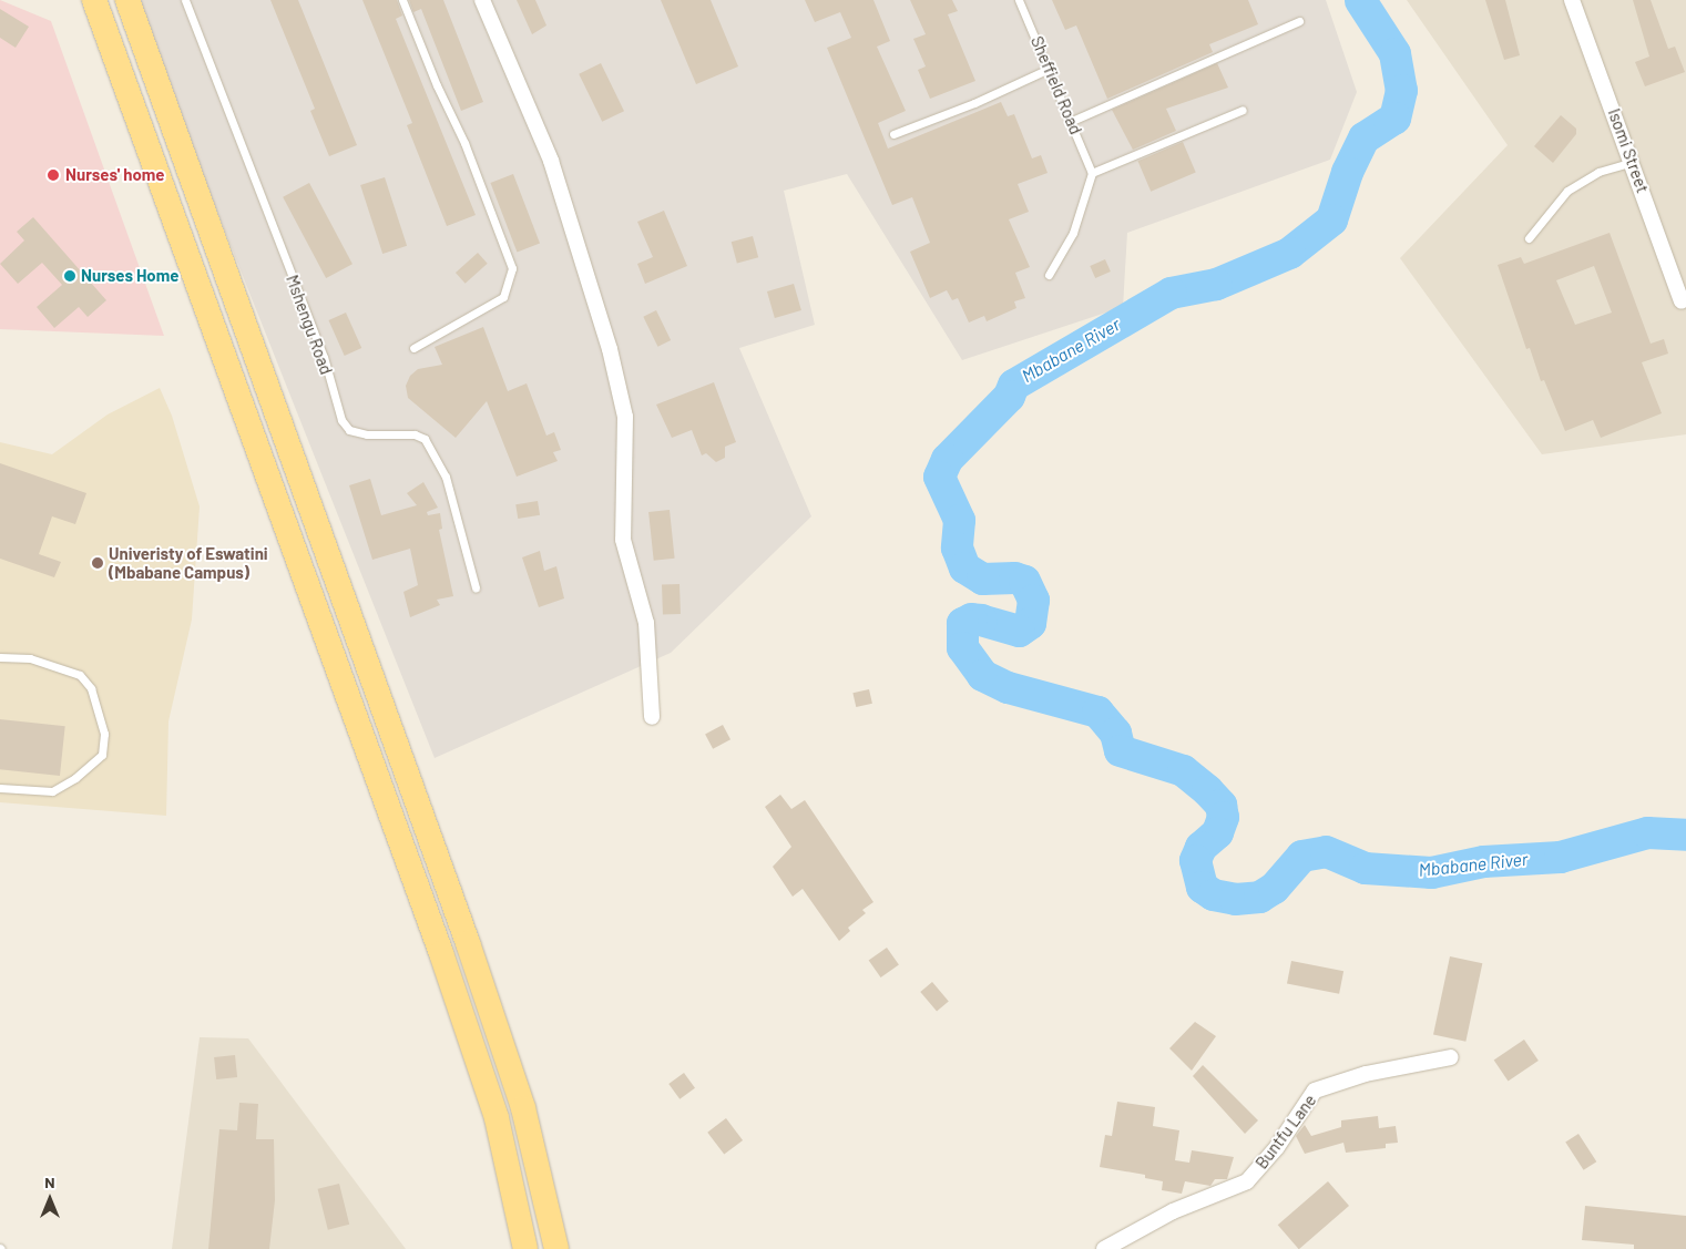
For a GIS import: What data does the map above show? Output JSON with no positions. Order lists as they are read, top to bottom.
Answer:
{
  "streets": {
    "street": ["Isomi Street", "Buntfu Lane"],
    "lane": ["Sheffield Road", "Mshengu Road"]
  },
  "water": ["Mbabane River"],
  "places": ["Nurses' home", "Nurses Home", "Univeristy of Eswatini (Mbabane Campus)"],
  "north": "top"
}
